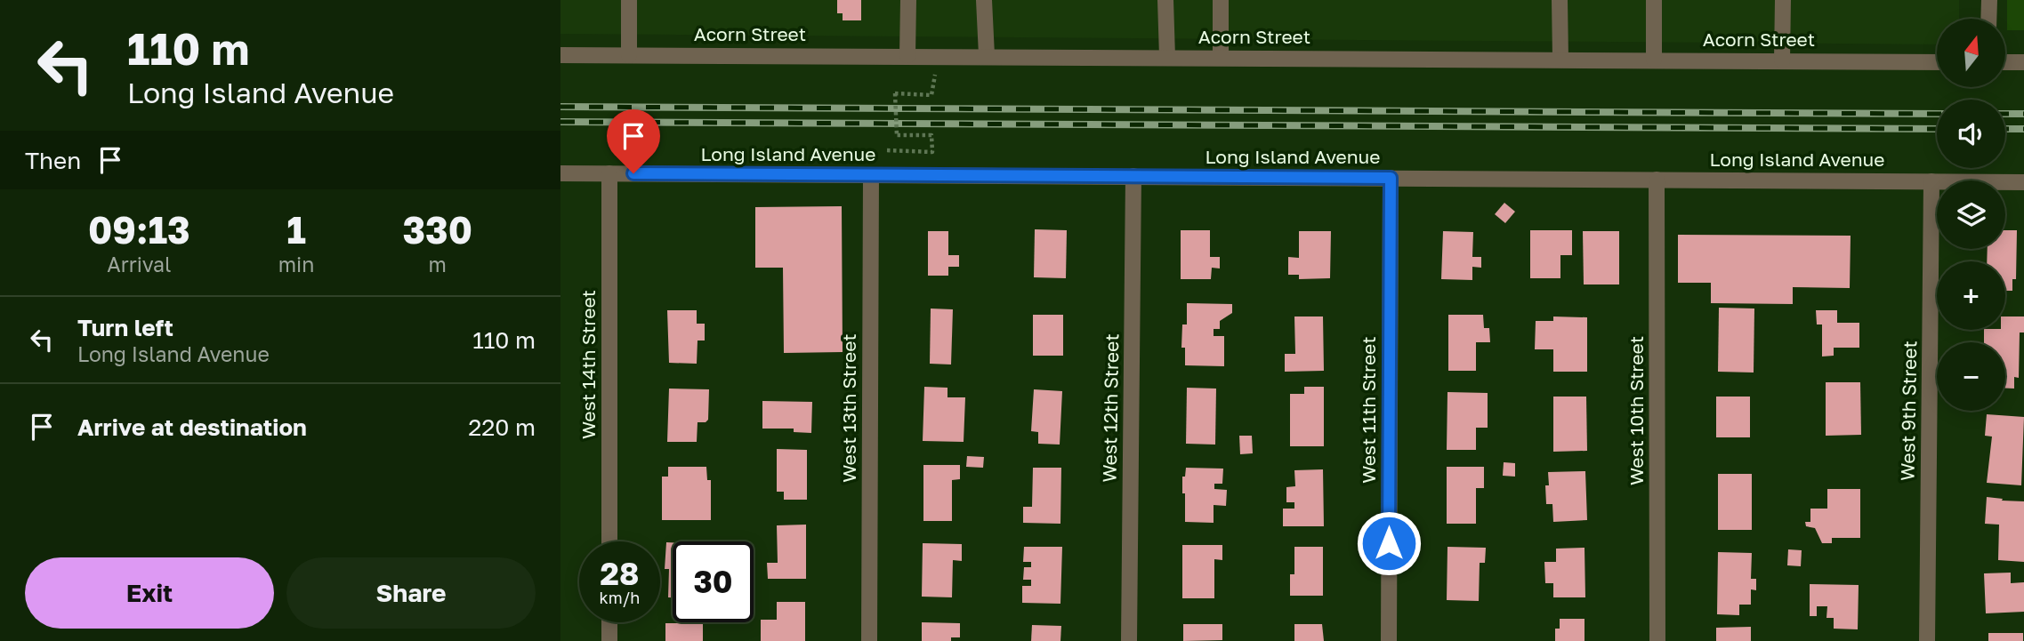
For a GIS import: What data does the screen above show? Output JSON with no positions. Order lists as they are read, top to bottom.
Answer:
{
  "streets": {
    "street": [
      "Acorn Street",
      "Long Island Avenue",
      "West 14th Street",
      "West 13th Street",
      "West 12th Street",
      "West 11th Street",
      "West 10th Street",
      "West 9th Street"
    ]
  },
  "crossings": [
    ["Long Island Avenue", "West 14th Street"],
    ["Long Island Avenue", "West 13th Street"],
    ["Long Island Avenue", "West 12th Street"],
    ["Long Island Avenue", "West 11th Street"],
    ["Long Island Avenue", "West 10th Street"],
    ["Long Island Avenue", "West 9th Street"]
  ],
  "north": "top",
  "page": {
    "turn": ["110 m", "Long Island Avenue"],
    "map_buttons": ["+", "−"],
    "then": "Then",
    "eta": [
      "09:13",
      "Arrival",
      "1",
      "min",
      "330",
      "m"
    ],
    "list": [
      {
        "name": "Turn left",
        "note": "Long Island Avenue",
        "value": "110 m"
      },
      {
        "name": "Arrive at destination",
        "value": "220 m"
      }
    ],
    "speed": "28 km/h",
    "limit": "30",
    "buttons": ["Exit", "Share"]
  }
}
